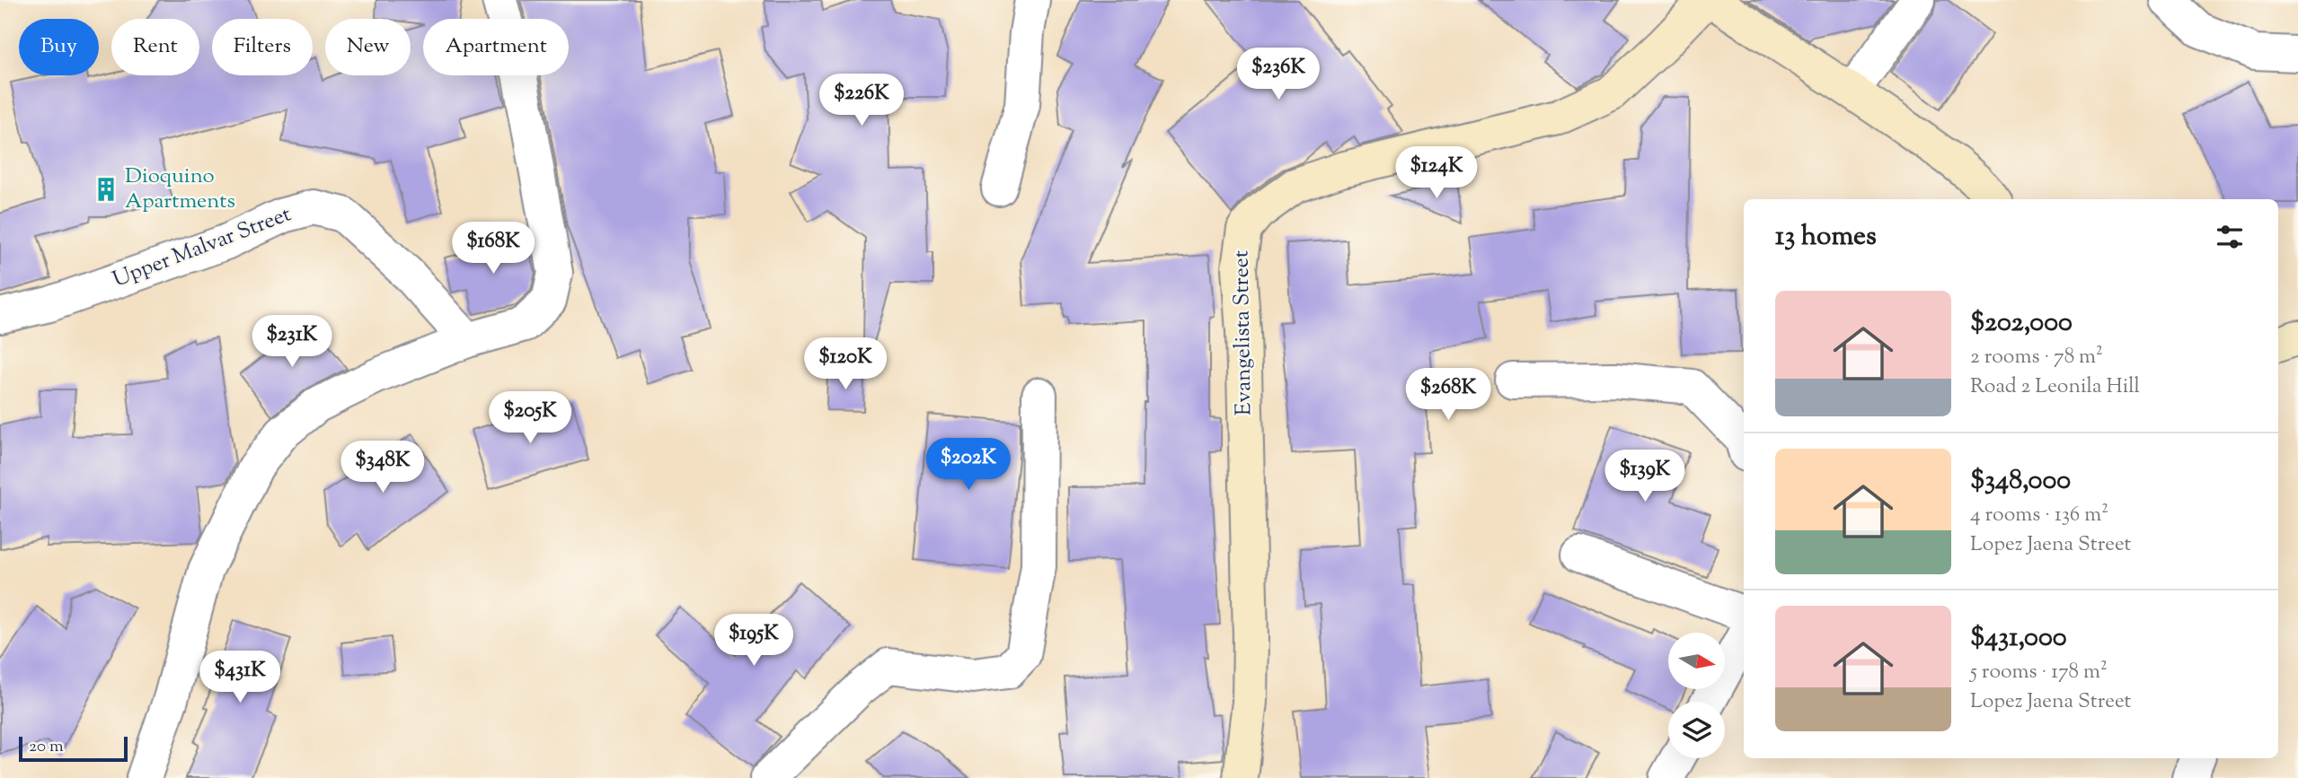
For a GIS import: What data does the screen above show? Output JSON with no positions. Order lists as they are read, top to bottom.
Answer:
{
  "streets": {
    "street": ["Upper Malvar Street", "Evangelista Street"]
  },
  "places": {
    "building": ["Dioquino Apartments"]
  },
  "scale_bar": "20 m",
  "north": "right",
  "page": {
    "chip": [
      "Buy",
      "Rent",
      "Filters",
      "New",
      "Apartment"
    ],
    "price": [
      "$236K",
      "$226K",
      "$124K",
      "$168K",
      "$231K",
      "$120K",
      "$268K",
      "$205K",
      "$202K",
      "$348K",
      "$139K",
      "$195K",
      "$431K"
    ],
    "heading": "13 homes",
    "list": [
      {
        "name": "$202,000",
        "note": "2 rooms · 78 m² · Road 2 Leonila Hill"
      },
      {
        "name": "$348,000",
        "note": "4 rooms · 136 m² · Lopez Jaena Street"
      },
      {
        "name": "$431,000",
        "note": "5 rooms · 178 m² · Lopez Jaena Street"
      }
    ],
    "scale": "20 m"
  }
}
